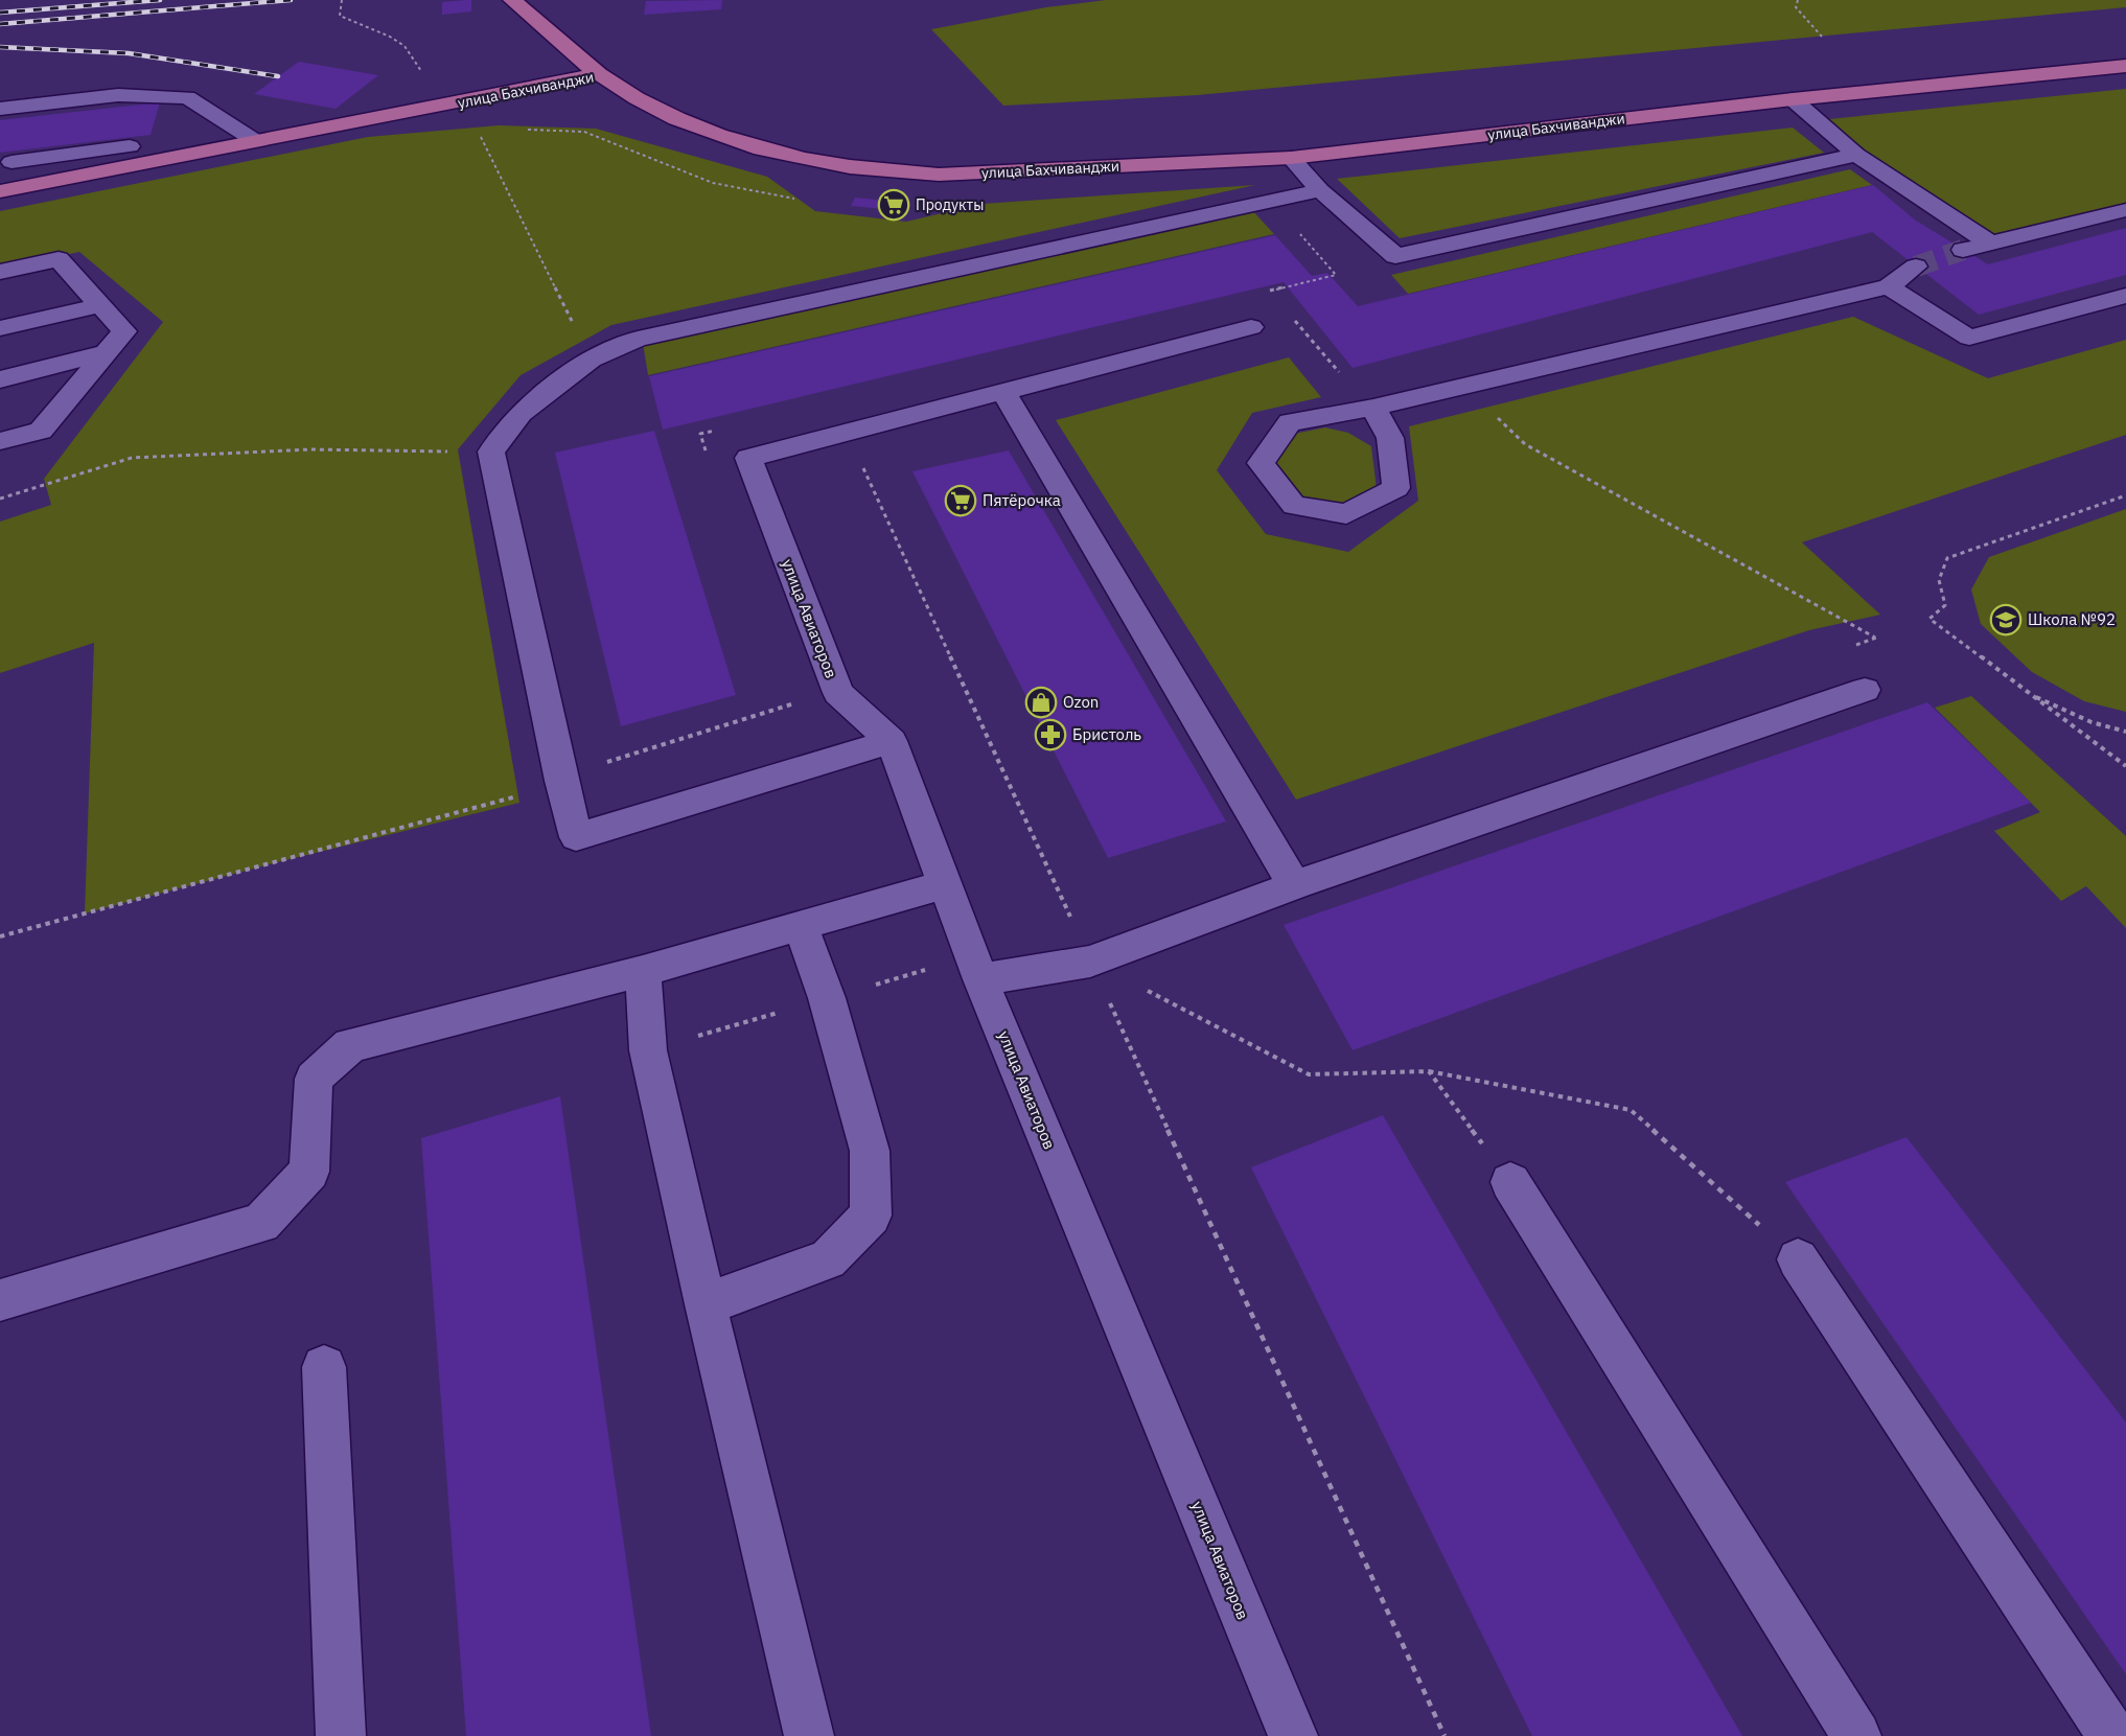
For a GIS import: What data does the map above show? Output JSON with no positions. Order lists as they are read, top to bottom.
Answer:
{
  "streets": {
    "main road": ["улица Бахчиванджи"],
    "street": ["улица Авиаторов"]
  },
  "places": {
    "supermarket": ["Продукты", "Пятёрочка"],
    "school or university": ["Школа №92"],
    "shop": ["Ozon"],
    "pharmacy": ["Бристоль"]
  }
}
